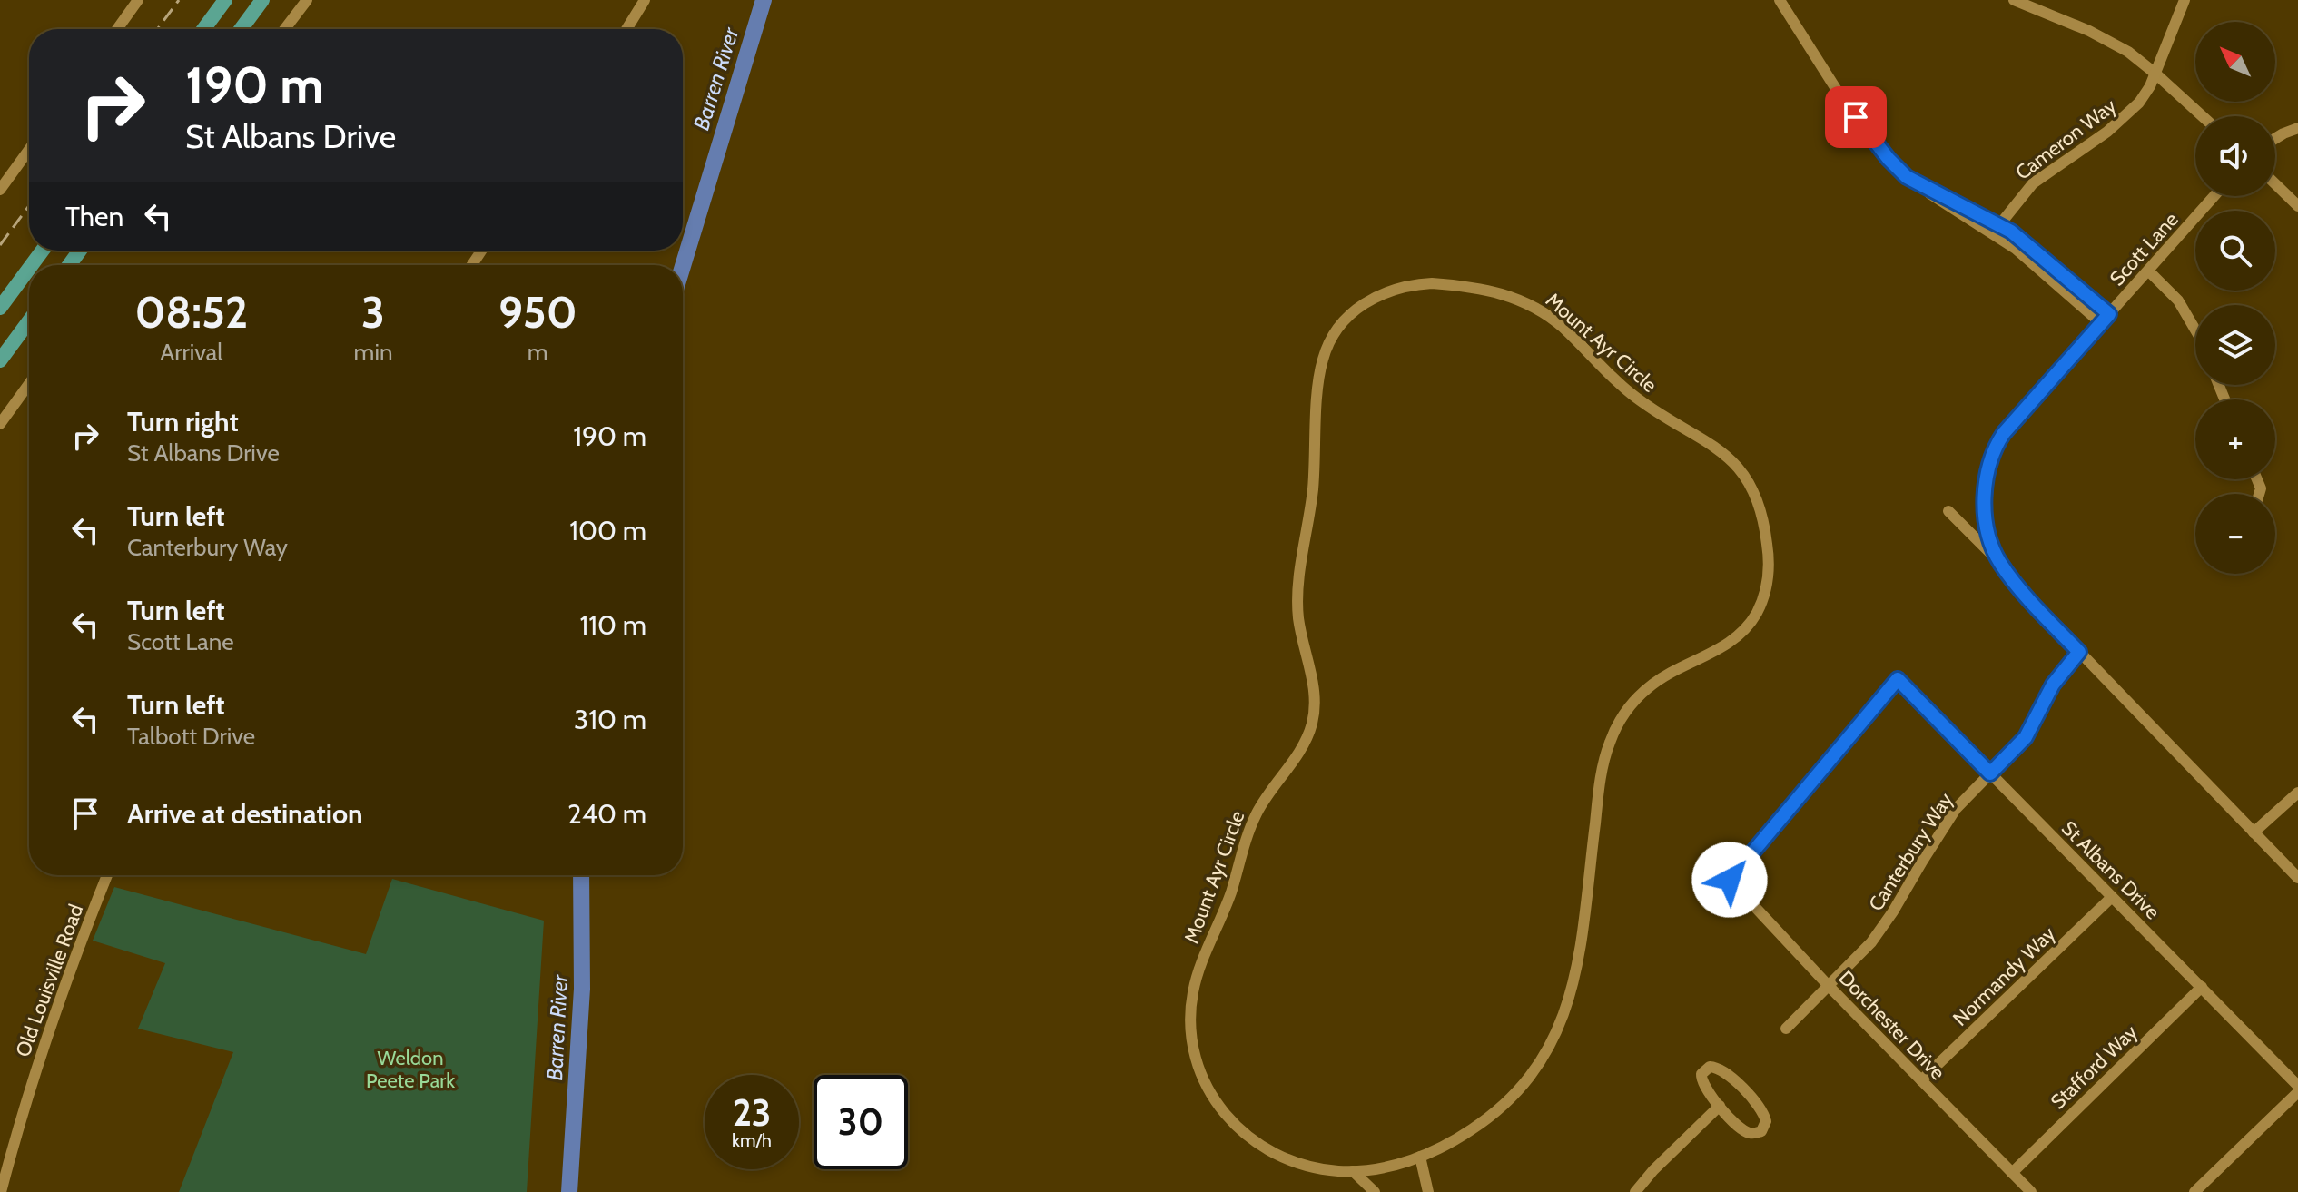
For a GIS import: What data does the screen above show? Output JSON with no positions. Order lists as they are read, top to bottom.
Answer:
{
  "streets": {
    "street": [
      "Cameron Way",
      "Scott Lane",
      "Mount Ayr Circle",
      "Canterbury Way",
      "St Albans Drive",
      "Normandy Way",
      "Old Louisville Road",
      "Dorchester Drive",
      "Stafford Way"
    ]
  },
  "crossings": [
    ["Scott Lane", "Canterbury Way"],
    ["Canterbury Way", "St Albans Drive"],
    ["Canterbury Way", "Dorchester Drive"],
    ["St Albans Drive", "Normandy Way"],
    ["St Albans Drive", "Dorchester Drive"],
    ["St Albans Drive", "Stafford Way"],
    ["Normandy Way", "Dorchester Drive"],
    ["Dorchester Drive", "Stafford Way"]
  ],
  "water": ["Barren River"],
  "parks": ["Weldon Peete Park"],
  "north": "top left",
  "page": {
    "map_buttons": ["+", "−"],
    "turn": ["190 m", "St Albans Drive"],
    "then": "Then",
    "eta": [
      "08:52",
      "Arrival",
      "3",
      "min",
      "950",
      "m"
    ],
    "list": [
      {
        "name": "Turn right",
        "note": "St Albans Drive",
        "value": "190 m"
      },
      {
        "name": "Turn left",
        "note": "Canterbury Way",
        "value": "100 m"
      },
      {
        "name": "Turn left",
        "note": "Scott Lane",
        "value": "110 m"
      },
      {
        "name": "Turn left",
        "note": "Talbott Drive",
        "value": "310 m"
      },
      {
        "name": "Arrive at destination",
        "value": "240 m"
      }
    ],
    "speed": "23 km/h",
    "limit": "30"
  }
}
